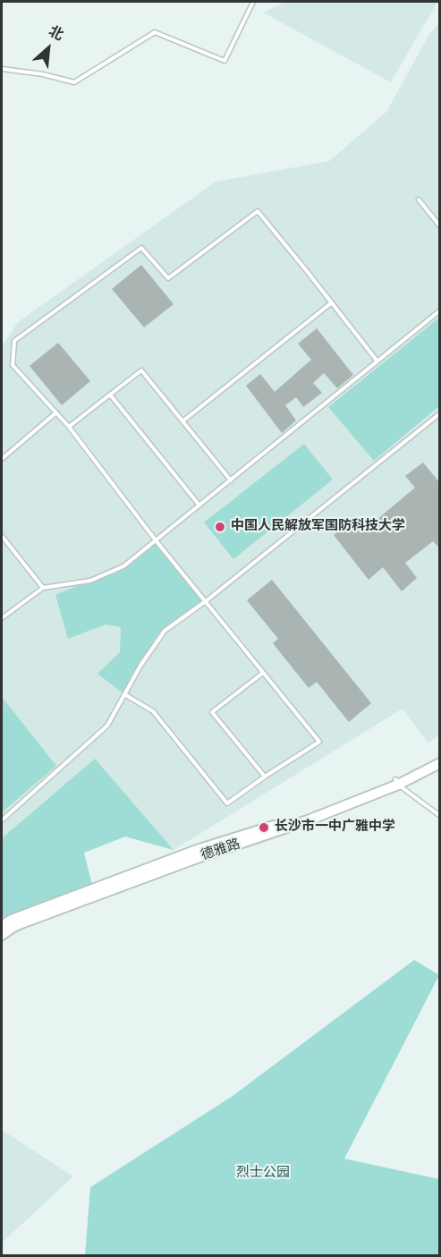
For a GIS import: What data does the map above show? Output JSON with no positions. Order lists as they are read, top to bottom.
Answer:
{
  "streets": {
    "street": ["德雅路"]
  },
  "parks": ["烈士公园"],
  "places": ["中国人民解放军国防科技大学", "长沙市一中广雅中学"],
  "north": "top right"
}
